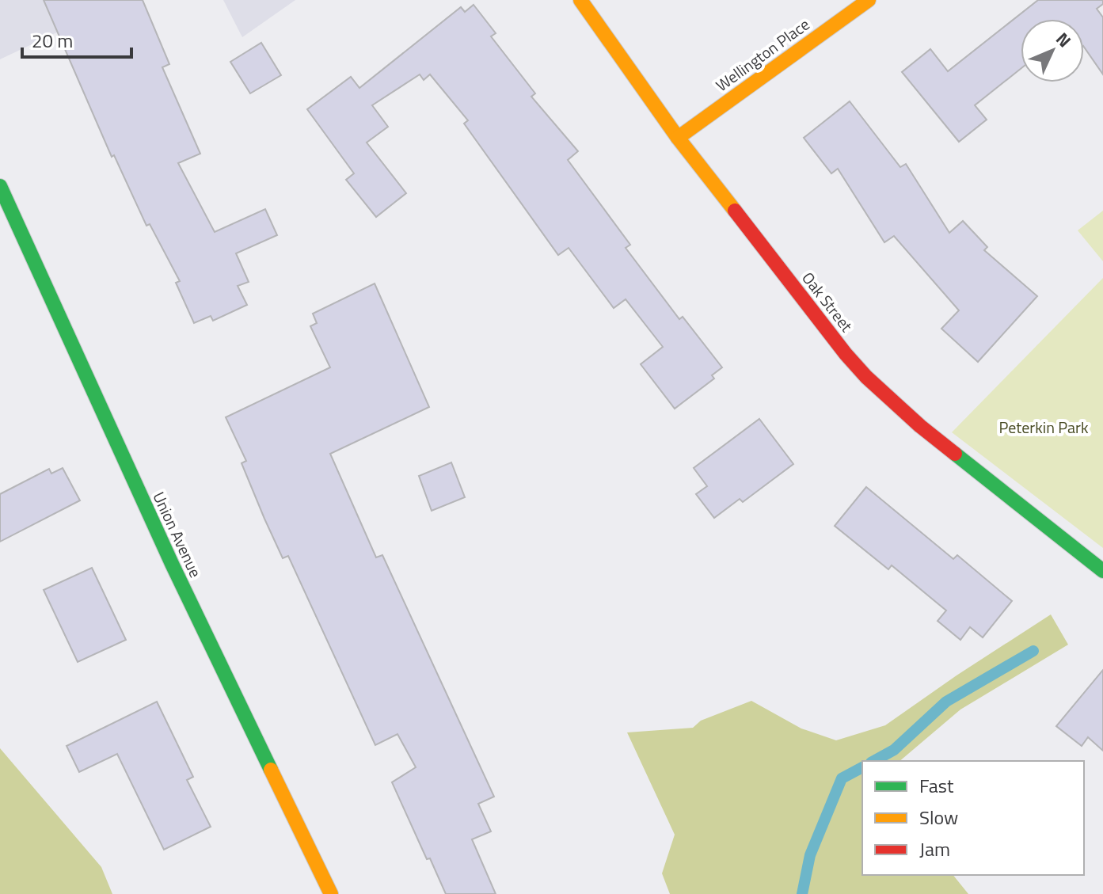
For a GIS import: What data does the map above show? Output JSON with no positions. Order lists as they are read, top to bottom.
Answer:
{
  "streets": {
    "street": ["Wellington Place", "Oak Street", "Union Avenue"]
  },
  "crossings": [
    ["Wellington Place", "Oak Street"]
  ],
  "parks": ["Peterkin Park"],
  "legend": ["Fast", "Slow", "Jam"],
  "scale_bar": "20 m",
  "north": "top right"
}
